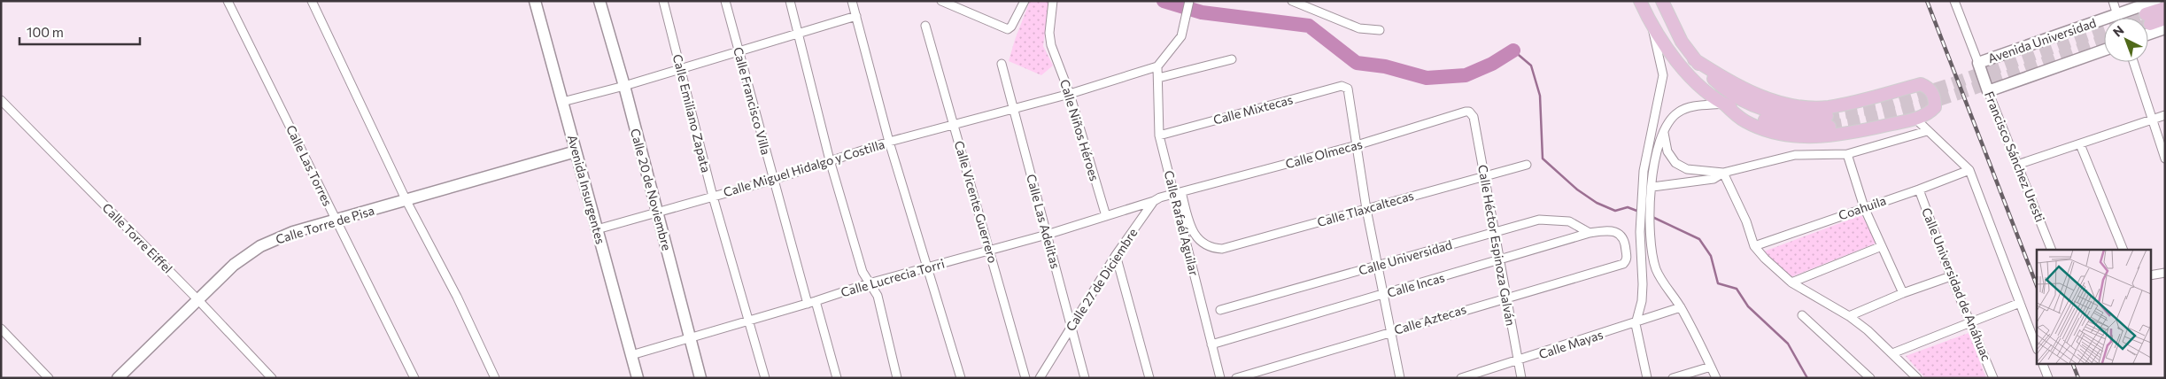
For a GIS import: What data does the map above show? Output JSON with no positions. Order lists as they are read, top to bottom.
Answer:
{
  "streets": {
    "street": [
      "Avenida Universidad",
      "Calle Francisco Villa",
      "Calle Mixtecas",
      "Calle Emiliano Zapata",
      "Calle Niños Héroes",
      "Calle Olmecas",
      "Francisco Sánchez Uresti",
      "Calle Las Torres",
      "Calle Miguel Hidalgo y Costilla",
      "Avenida Insurgentes",
      "Calle 20 de Noviembre",
      "Calle Vicente Guerrero",
      "Coahuila",
      "Calle Tlaxcaltecas",
      "Calle Las Adelitas",
      "Calle Rafaél Aguilar",
      "Calle Torre de Pisa",
      "Calle Torre Eiffel",
      "Calle Héctor Espinoza Galván",
      "Calle Universidad",
      "Calle Lucrecia Torri",
      "Calle 27 de Diciembre",
      "Calle Universidad de Anáhuac",
      "Calle Incas",
      "Calle Aztecas",
      "Calle Mayas"
    ]
  },
  "crossings": [
    ["Avenida Universidad", "Francisco Sánchez Uresti"],
    ["Calle Francisco Villa", "Calle Miguel Hidalgo y Costilla"],
    ["Calle Francisco Villa", "Calle Lucrecia Torri"],
    ["Calle Mixtecas", "Calle Olmecas"],
    ["Calle Mixtecas", "Calle Rafaél Aguilar"],
    ["Calle Emiliano Zapata", "Calle Miguel Hidalgo y Costilla"],
    ["Calle Emiliano Zapata", "Calle Lucrecia Torri"],
    ["Calle Niños Héroes", "Calle Miguel Hidalgo y Costilla"],
    ["Calle Niños Héroes", "Calle Lucrecia Torri"],
    ["Calle Olmecas", "Calle Tlaxcaltecas"],
    ["Calle Olmecas", "Calle Rafaél Aguilar"],
    ["Calle Olmecas", "Calle Héctor Espinoza Galván"],
    ["Calle Las Torres", "Calle Torre de Pisa"],
    ["Calle Miguel Hidalgo y Costilla", "Avenida Insurgentes"],
    ["Calle Miguel Hidalgo y Costilla", "Calle 20 de Noviembre"],
    ["Calle Miguel Hidalgo y Costilla", "Calle Vicente Guerrero"],
    ["Calle Miguel Hidalgo y Costilla", "Calle Las Adelitas"],
    ["Calle Miguel Hidalgo y Costilla", "Calle Rafaél Aguilar"],
    ["Avenida Insurgentes", "Calle Torre de Pisa"],
    ["Avenida Insurgentes", "Calle Lucrecia Torri"],
    ["Calle 20 de Noviembre", "Calle Lucrecia Torri"],
    ["Calle Vicente Guerrero", "Calle Lucrecia Torri"],
    ["Coahuila", "Calle Universidad de Anáhuac"],
    ["Calle Tlaxcaltecas", "Calle Rafaél Aguilar"],
    ["Calle Tlaxcaltecas", "Calle Héctor Espinoza Galván"],
    ["Calle Las Adelitas", "Calle Lucrecia Torri"],
    ["Calle Las Adelitas", "Calle 27 de Diciembre"],
    ["Calle Rafaél Aguilar", "Calle Incas"],
    ["Calle Torre de Pisa", "Calle Torre Eiffel"],
    ["Calle Héctor Espinoza Galván", "Calle Universidad"],
    ["Calle Héctor Espinoza Galván", "Calle Incas"],
    ["Calle Héctor Espinoza Galván", "Calle Aztecas"],
    ["Calle Héctor Espinoza Galván", "Calle Mayas"],
    ["Calle Universidad", "Calle Incas"],
    ["Calle Lucrecia Torri", "Calle 27 de Diciembre"],
    ["Calle Incas", "Calle Aztecas"]
  ],
  "scale_bar": "100 m",
  "north": "top left"
}
